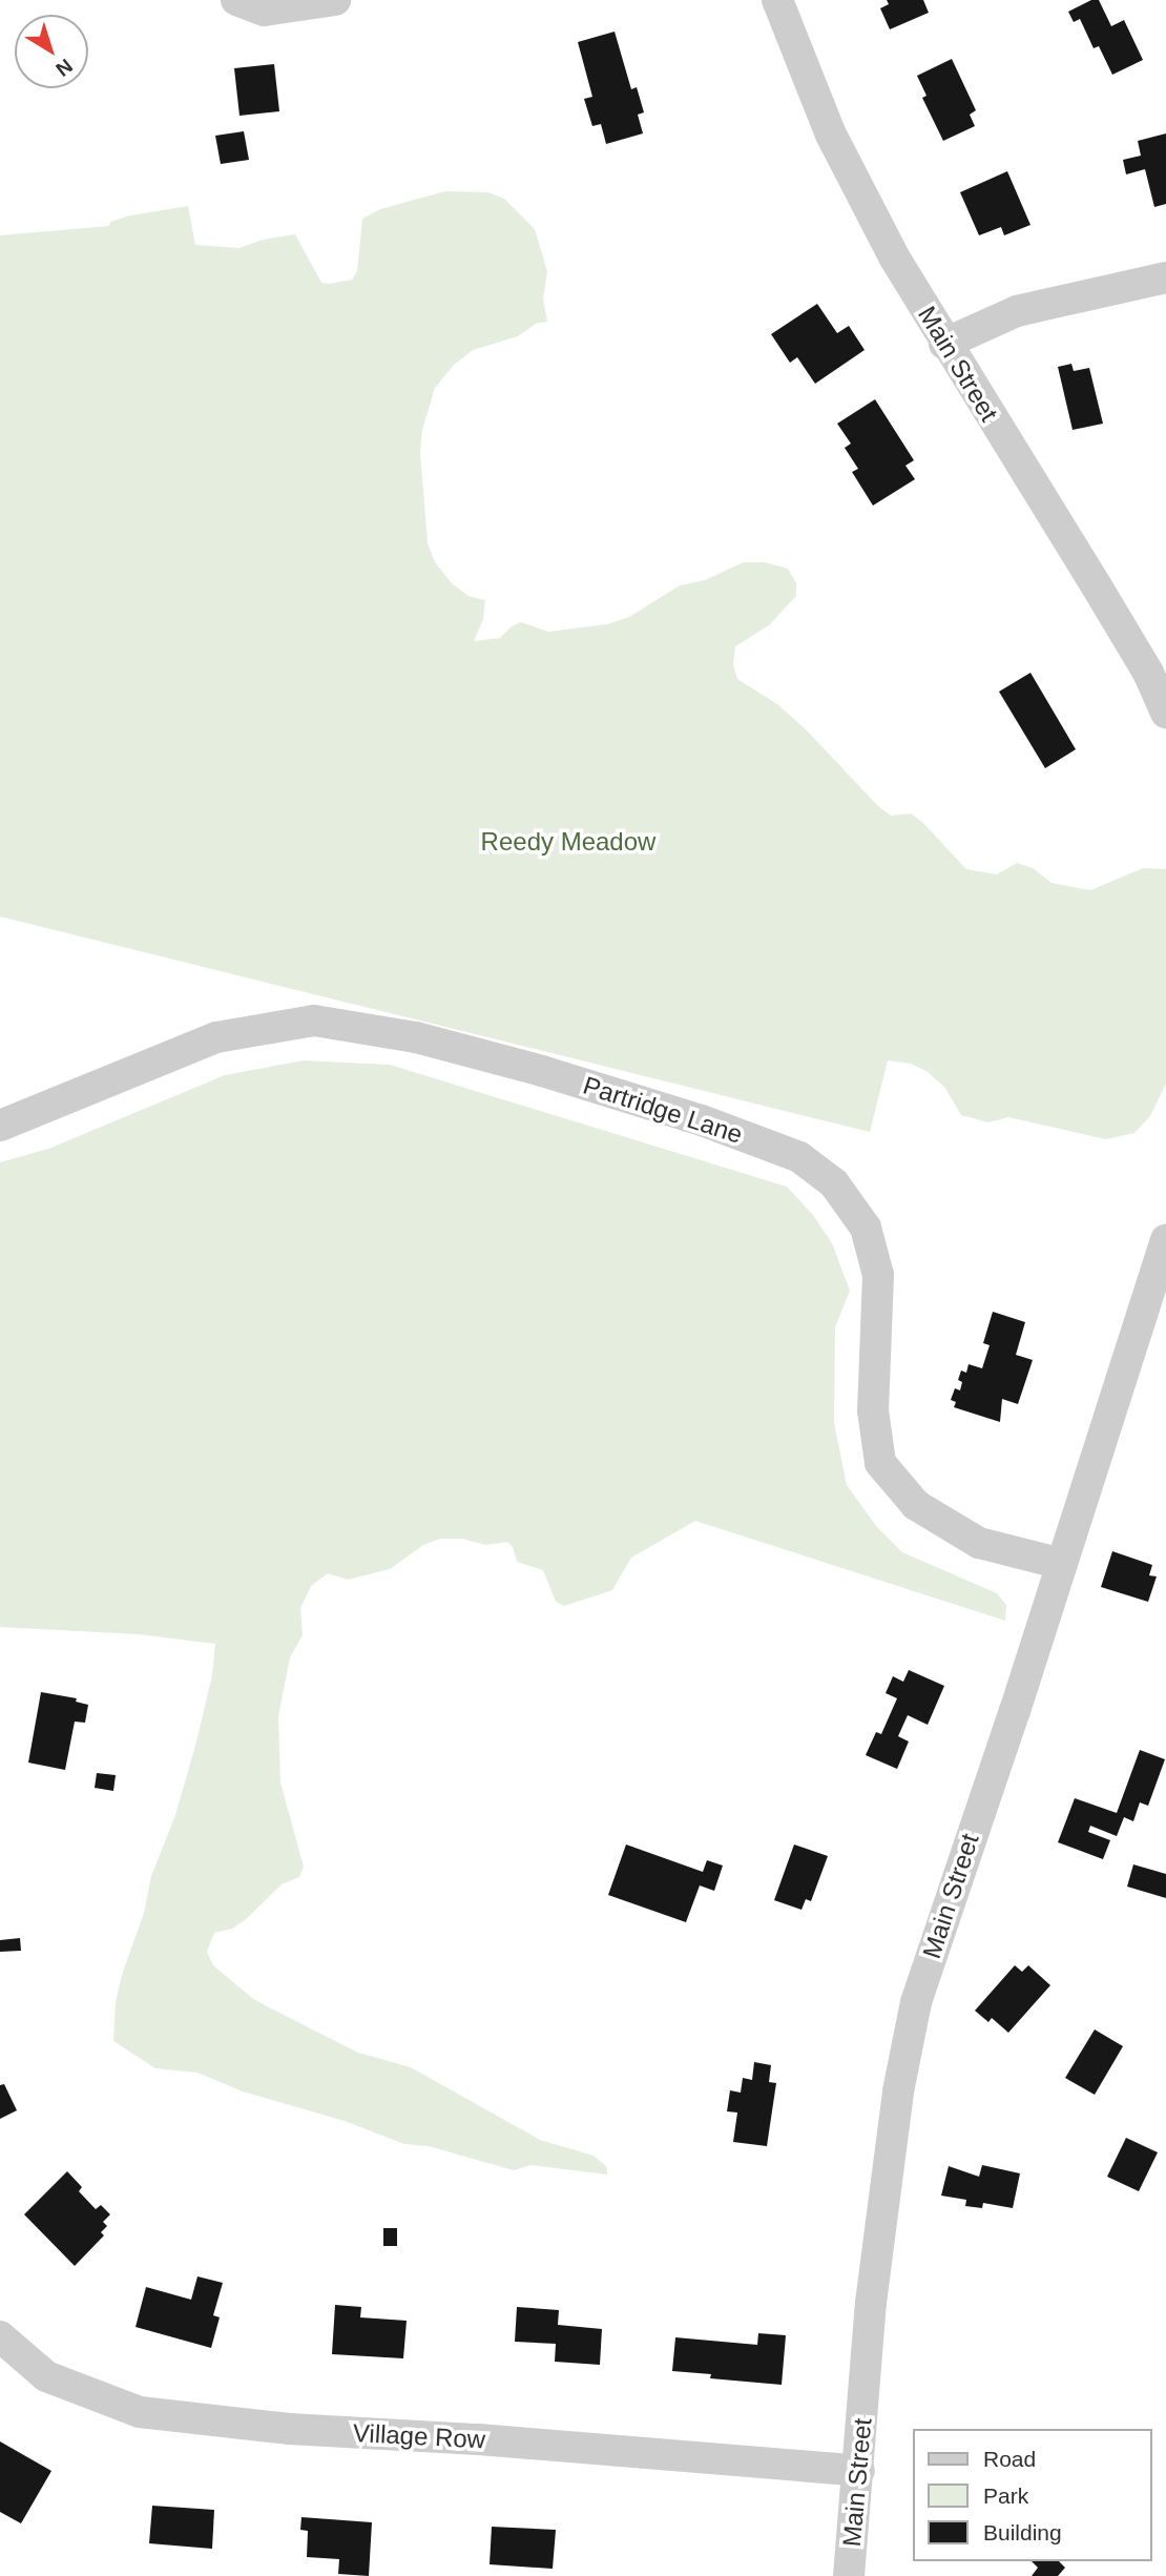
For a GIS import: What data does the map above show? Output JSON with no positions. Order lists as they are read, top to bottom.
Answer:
{
  "streets": {
    "street": ["Main Street", "Partridge Lane", "Village Row"]
  },
  "crossings": [
    ["Main Street", "Partridge Lane"],
    ["Main Street", "Village Row"]
  ],
  "parks": ["Reedy Meadow"],
  "legend": ["Road", "Park", "Building"],
  "north": "bottom right"
}
